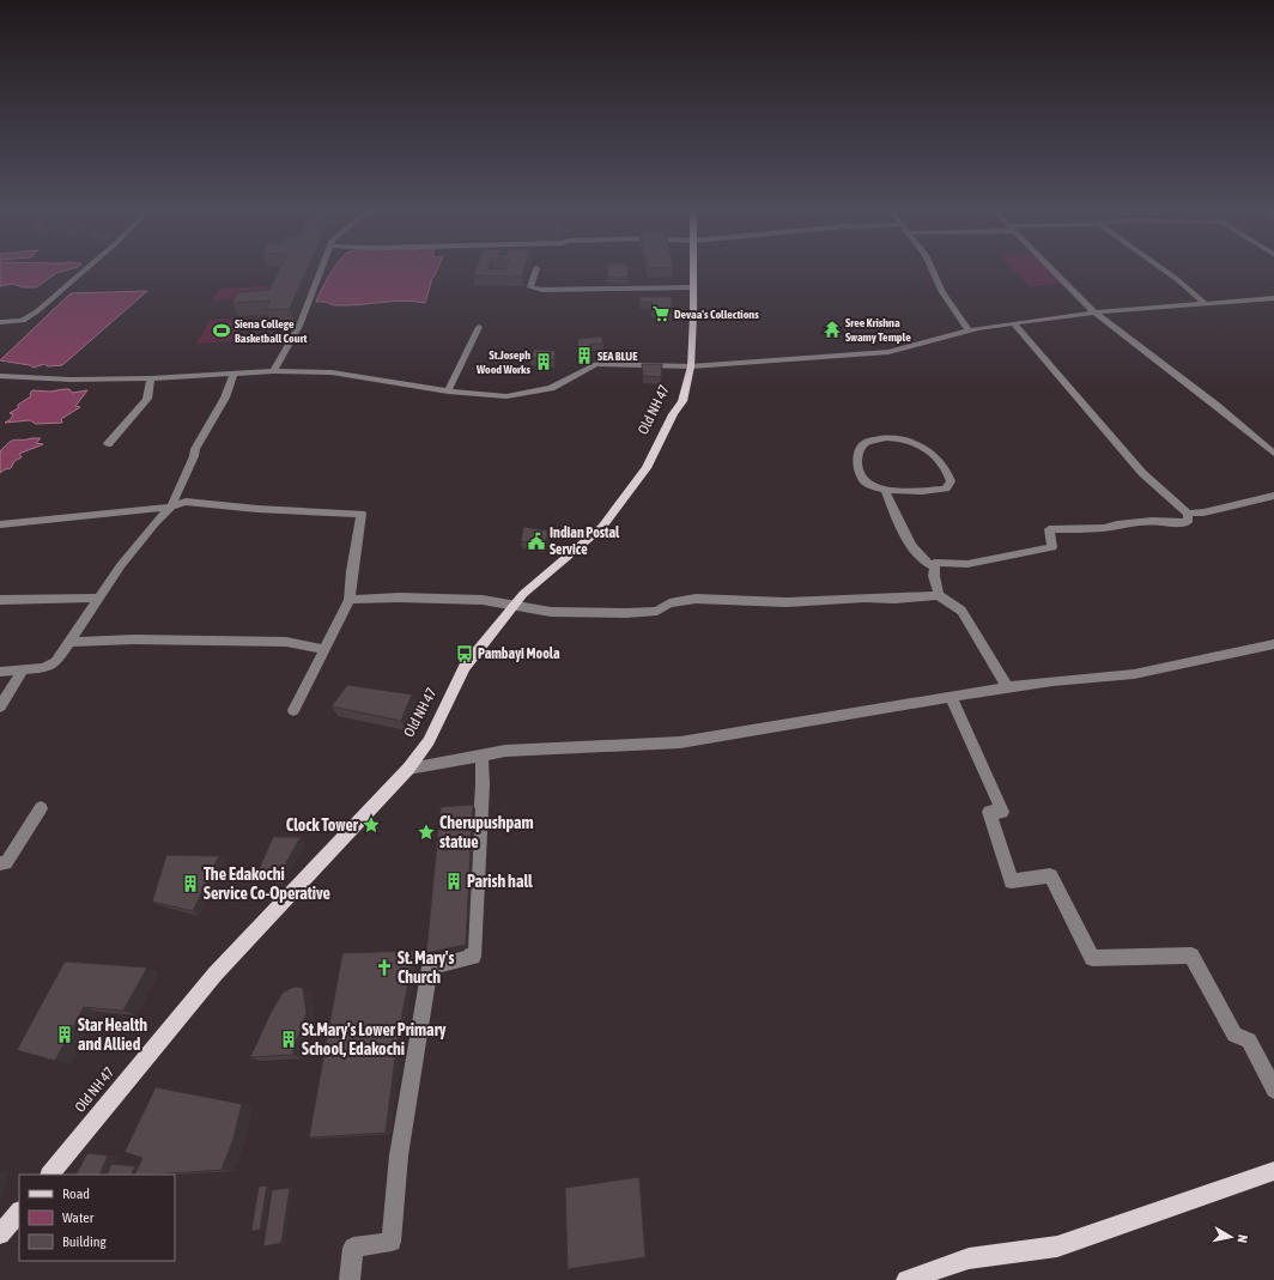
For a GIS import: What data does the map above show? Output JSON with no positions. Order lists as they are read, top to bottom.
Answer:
{
  "streets": {
    "main road": ["Old NH 47"]
  },
  "places": {
    "supermarket": ["Devaa's Collections"],
    "temple": ["Sree Krishna Swamy Temple"],
    "sports": ["Siena College Basketball Court"],
    "building": [
      "SEA BLUE",
      "St.Joseph Wood Works",
      "Parish hall",
      "The Edakochi Service Co-Operative",
      "Star Health and Allied",
      "St.Mary's Lower Primary School, Edakochi"
    ],
    "public building": ["Indian Postal Service"],
    "bus stop": ["Pambayi Moola"],
    "place": ["Clock Tower", "Cherupushpam statue"],
    "church": ["St. Mary's Church"]
  },
  "legend": ["Road", "Water", "Building"],
  "north": "right"
}
